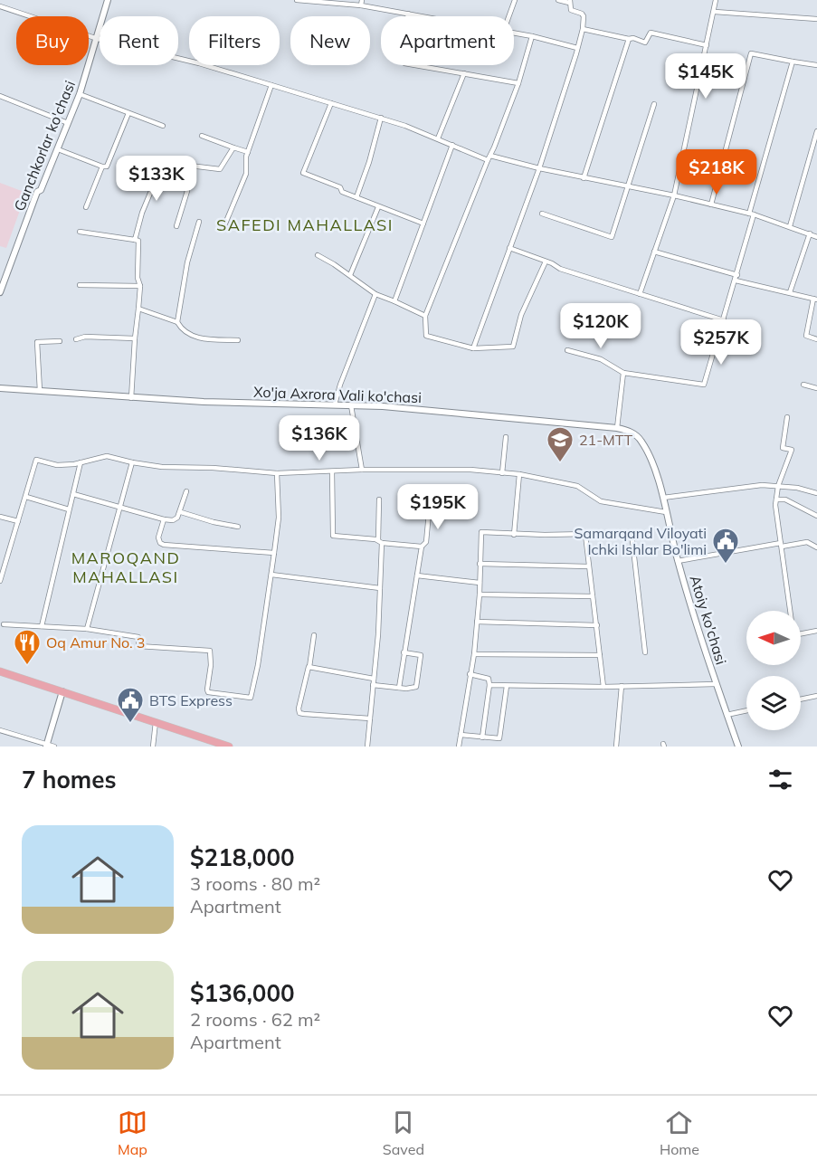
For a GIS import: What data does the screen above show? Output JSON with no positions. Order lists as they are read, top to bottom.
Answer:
{
  "streets": {
    "street": ["Ganchkorlar ko'chasi", "Xo'ja Axrora Vali ko'chasi", "Atoiy ko'chasi"]
  },
  "crossings": [
    ["Xo'ja Axrora Vali ko'chasi", "Atoiy ko'chasi"]
  ],
  "districts": ["SAFEDI MAHALLASI", "MAROQAND MAHALLASI"],
  "places": {
    "school or university": ["21-MTT"],
    "public building": ["Samarqand Viloyati Ichki Ishlar Bo'limi", "BTS Express"],
    "restaurant": ["Oq Amur No. 3"]
  },
  "north": "left",
  "page": {
    "chip": [
      "Buy",
      "Rent",
      "Filters",
      "New",
      "Apartment"
    ],
    "price": [
      "$145K",
      "$218K",
      "$133K",
      "$120K",
      "$257K",
      "$136K",
      "$195K"
    ],
    "heading": "7 homes",
    "list": [
      {
        "name": "$218,000",
        "note": "3 rooms · 80 m² · Apartment"
      },
      {
        "name": "$136,000",
        "note": "2 rooms · 62 m² · Apartment"
      }
    ],
    "tabs": ["Map", "Saved", "Home"]
  }
}
